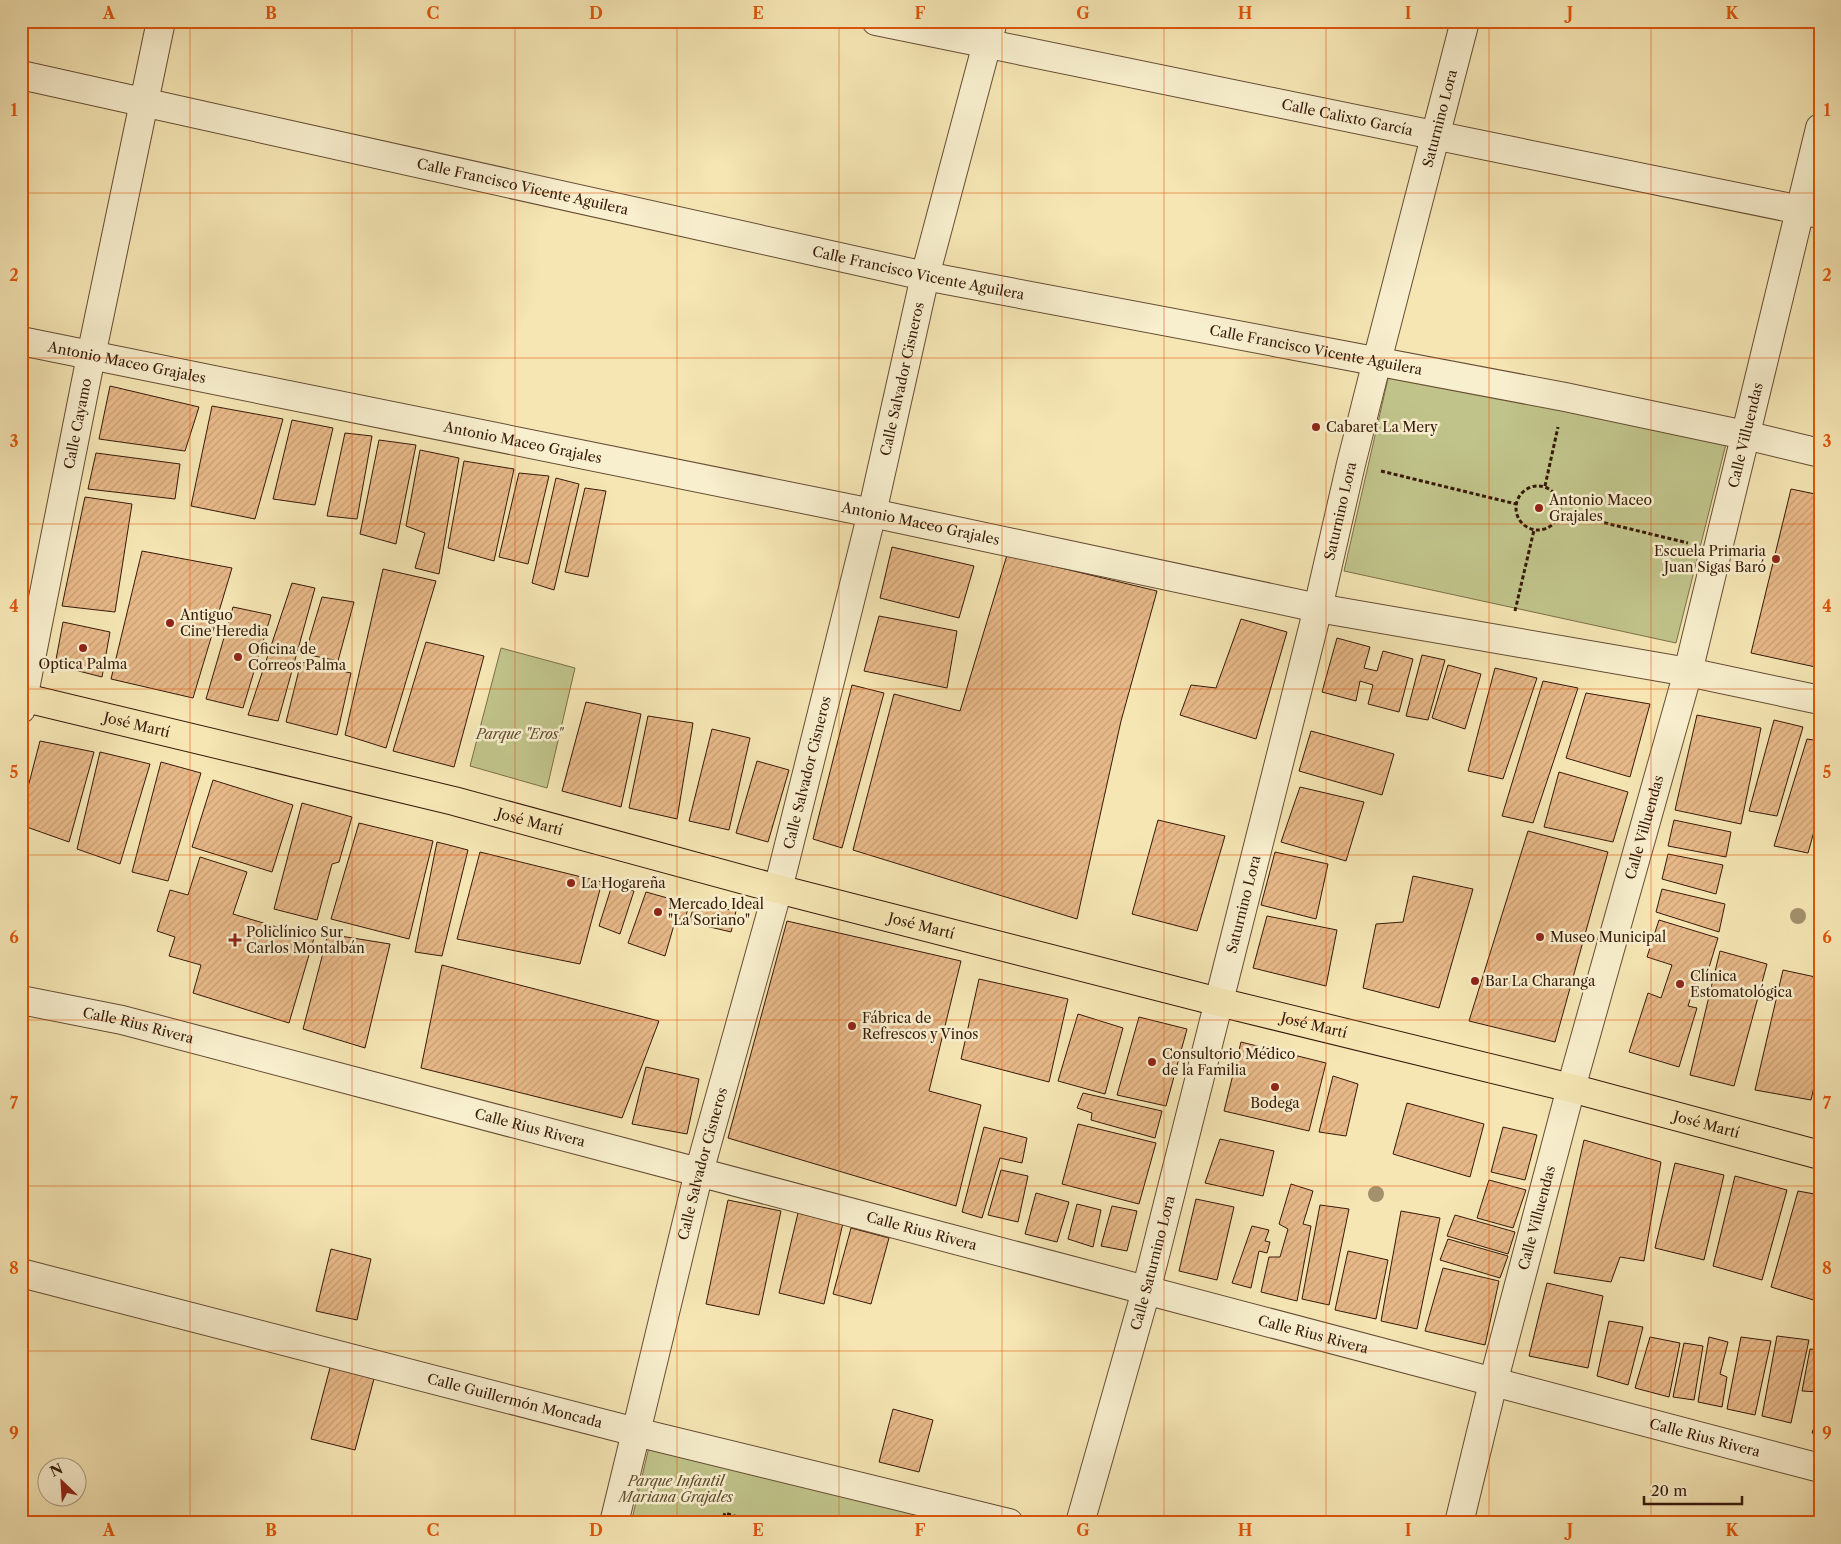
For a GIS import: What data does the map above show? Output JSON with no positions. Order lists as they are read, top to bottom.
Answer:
{
  "streets": {
    "main road": ["José Martí"],
    "street": [
      "Calle Calixto García",
      "Saturnino Lora",
      "Calle Francisco Vicente Aguilera",
      "Antonio Maceo Grajales",
      "Calle Salvador Cisneros",
      "Calle Cayamo",
      "Calle Villuendas",
      "Calle Rius Rivera",
      "Calle Saturnino Lora",
      "Calle Guillermón Moncada"
    ]
  },
  "crossings": [
    ["Calle Calixto García", "Saturnino Lora"],
    ["Calle Calixto García", "Calle Salvador Cisneros"],
    ["Calle Calixto García", "Calle Villuendas"],
    ["Saturnino Lora", "Calle Francisco Vicente Aguilera"],
    ["Saturnino Lora", "Antonio Maceo Grajales"],
    ["Saturnino Lora", "José Martí"],
    ["Saturnino Lora", "Calle Saturnino Lora"],
    ["Calle Francisco Vicente Aguilera", "Calle Salvador Cisneros"],
    ["Calle Francisco Vicente Aguilera", "Calle Cayamo"],
    ["Calle Francisco Vicente Aguilera", "Calle Villuendas"],
    ["Antonio Maceo Grajales", "Calle Salvador Cisneros"],
    ["Antonio Maceo Grajales", "Calle Cayamo"],
    ["Antonio Maceo Grajales", "Calle Villuendas"],
    ["Calle Salvador Cisneros", "José Martí"],
    ["Calle Salvador Cisneros", "Calle Rius Rivera"],
    ["Calle Salvador Cisneros", "Calle Guillermón Moncada"],
    ["Calle Cayamo", "José Martí"],
    ["Calle Villuendas", "José Martí"],
    ["Calle Villuendas", "Calle Rius Rivera"],
    ["José Martí", "Calle Saturnino Lora"],
    ["Calle Rius Rivera", "Calle Saturnino Lora"]
  ],
  "parks": ["Parque \"Eros\"", "Parque Infantil Mariana Grajales"],
  "places": {
    "other": [
      "Cabaret La Mery",
      "Antonio Maceo Grajales",
      "Escuela Primaria Juan Sigas Baró",
      "Antiguo Cine Heredia",
      "Optica Palma",
      "Oficina de Correos Palma",
      "La Hogareña",
      "Mercado Ideal \"La Soriano\"",
      "Museo Municipal",
      "Bar La Charanga",
      "Clínica Estomatológica",
      "Fábrica de Refrescos y Vinos",
      "Consultorio Médico de la Familia",
      "Bodega"
    ],
    "health": ["Policlínico Sur Carlos Montalbán"]
  },
  "scale_bar": "20 m",
  "north": "top left",
  "grid": {
    "columns": [
      "A",
      "B",
      "C",
      "D",
      "E",
      "F",
      "G",
      "H",
      "I",
      "J",
      "K"
    ],
    "rows": [
      "1",
      "2",
      "3",
      "4",
      "5",
      "6",
      "7",
      "8",
      "9"
    ]
  }
}
